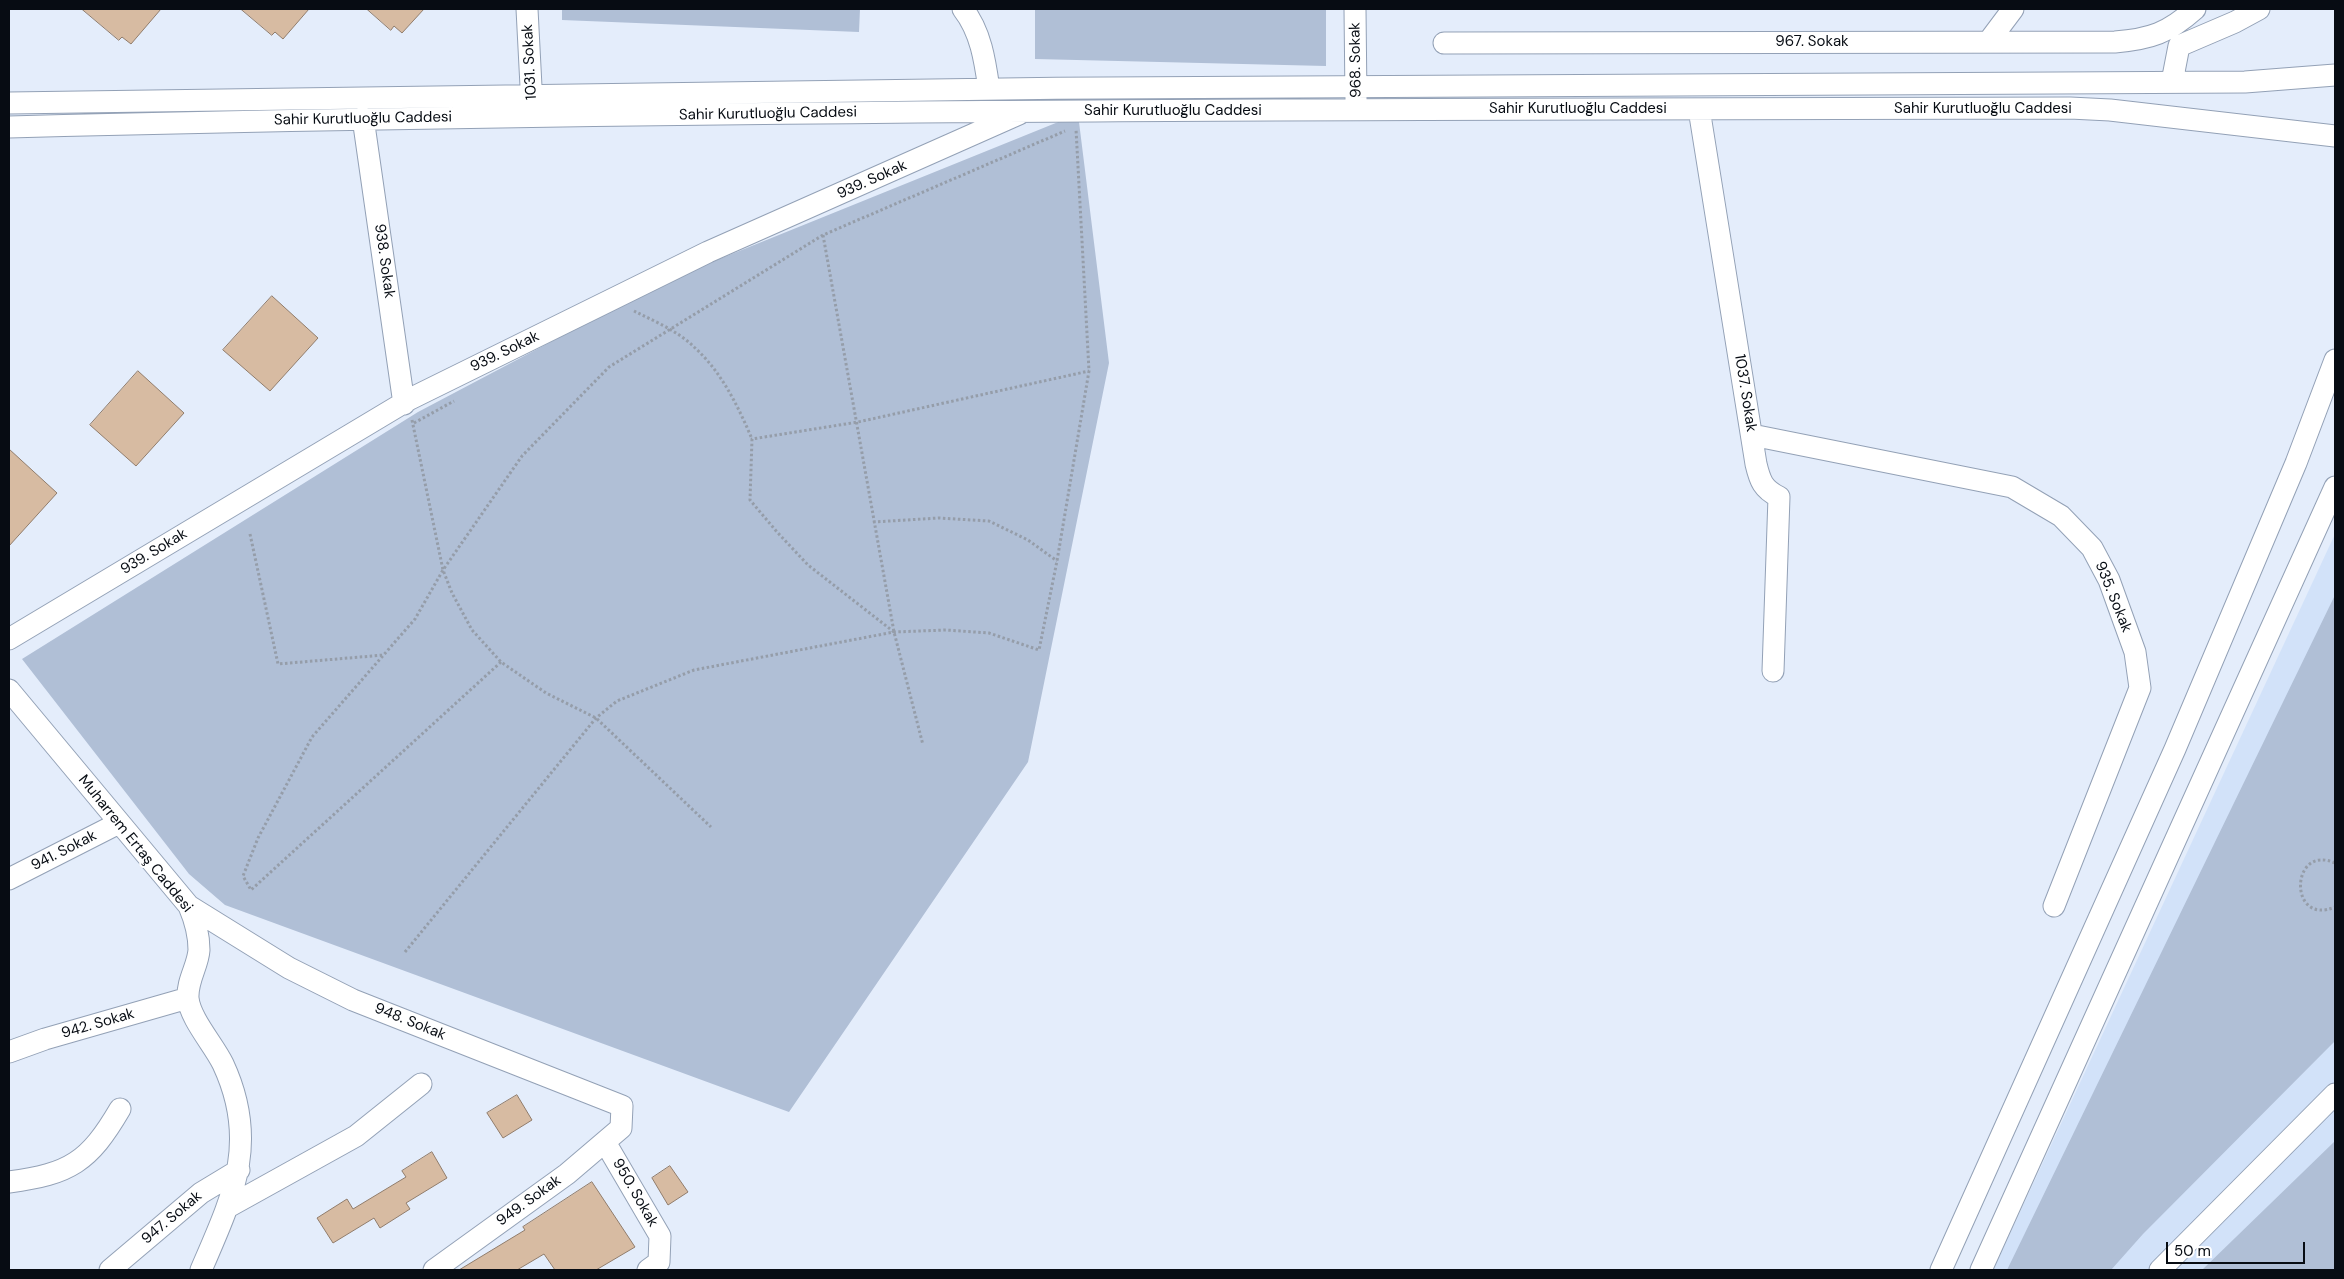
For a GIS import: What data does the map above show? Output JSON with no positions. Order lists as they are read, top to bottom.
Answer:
{
  "streets": {
    "street": [
      "967. Sokak",
      "968. Sokak",
      "1031. Sokak",
      "Sahir Kurutluoğlu Caddesi",
      "939. Sokak",
      "938. Sokak",
      "1037. Sokak",
      "935. Sokak",
      "Muharrem Ertaş Caddesi",
      "941. Sokak",
      "948. Sokak",
      "942. Sokak",
      "950. Sokak",
      "949. Sokak",
      "947. Sokak"
    ]
  },
  "crossings": [
    ["968. Sokak", "Sahir Kurutluoğlu Caddesi"],
    ["1031. Sokak", "Sahir Kurutluoğlu Caddesi"],
    ["Sahir Kurutluoğlu Caddesi", "939. Sokak"],
    ["Sahir Kurutluoğlu Caddesi", "938. Sokak"],
    ["Sahir Kurutluoğlu Caddesi", "1037. Sokak"],
    ["939. Sokak", "938. Sokak"],
    ["1037. Sokak", "935. Sokak"],
    ["Muharrem Ertaş Caddesi", "941. Sokak"],
    ["Muharrem Ertaş Caddesi", "948. Sokak"],
    ["Muharrem Ertaş Caddesi", "942. Sokak"],
    ["Muharrem Ertaş Caddesi", "947. Sokak"],
    ["948. Sokak", "949. Sokak"],
    ["950. Sokak", "949. Sokak"]
  ],
  "scale_bar": "50 m"
}
